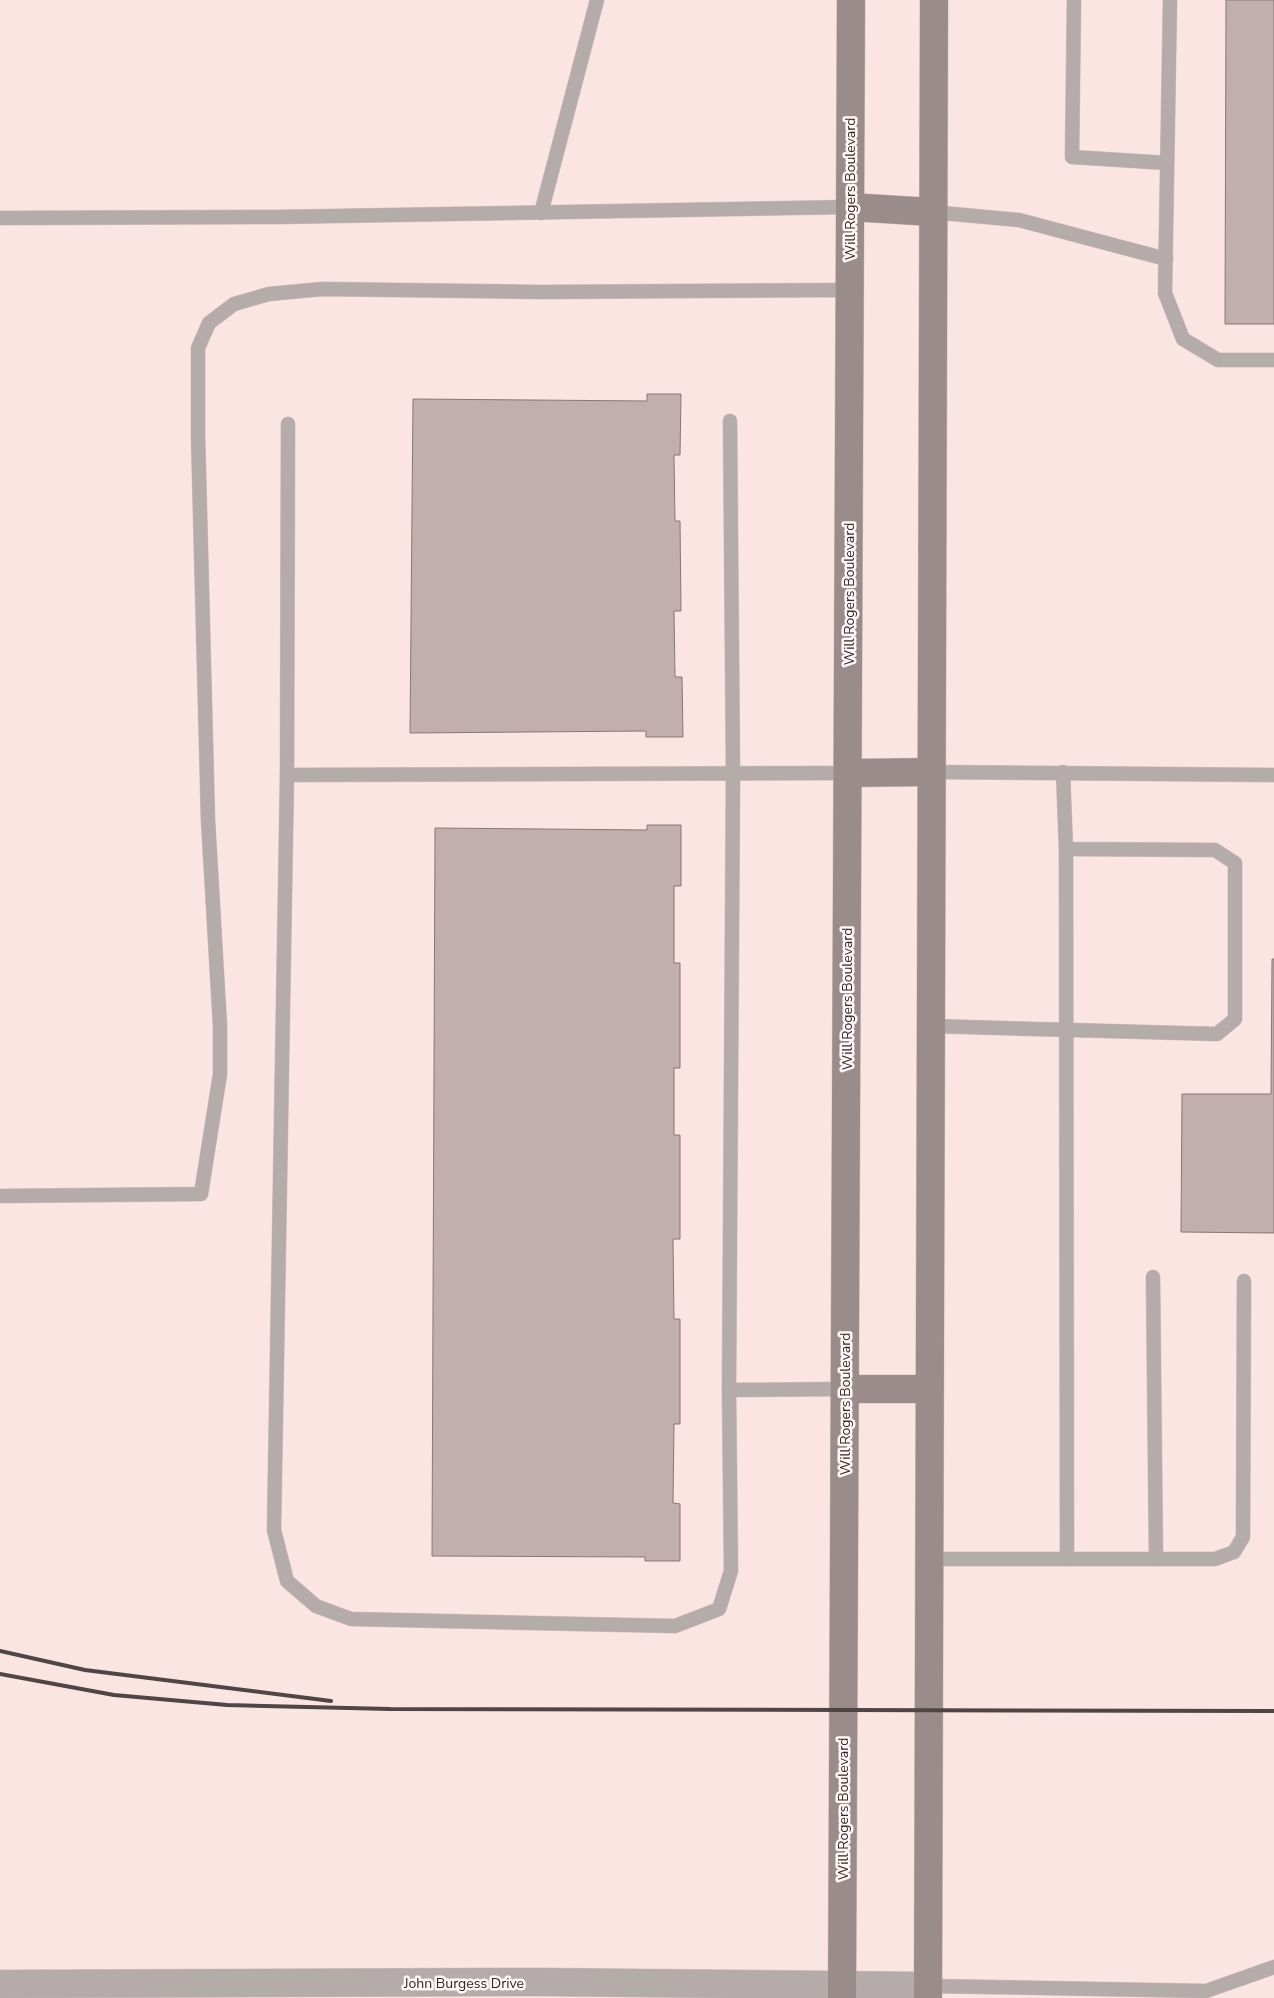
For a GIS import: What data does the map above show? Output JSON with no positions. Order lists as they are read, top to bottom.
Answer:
{
  "streets": {
    "main road": ["Will Rogers Boulevard"],
    "street": ["John Burgess Drive"]
  },
  "crossings": [
    ["Will Rogers Boulevard", "John Burgess Drive"]
  ]
}
